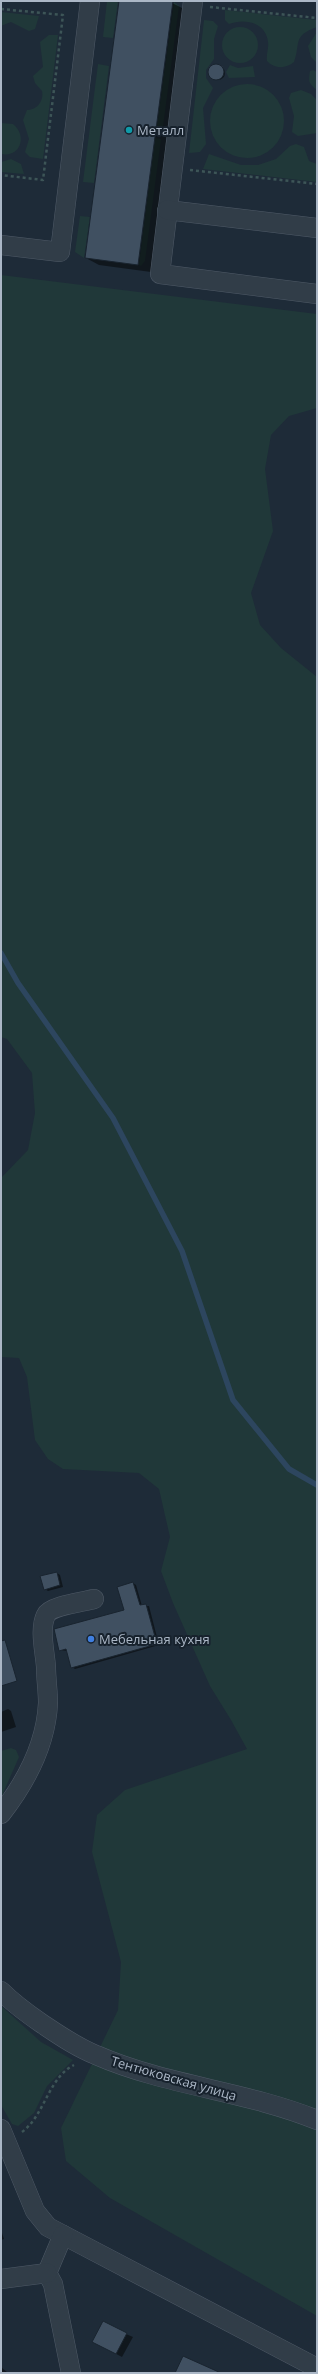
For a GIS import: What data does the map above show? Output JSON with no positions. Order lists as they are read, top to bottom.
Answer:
{
  "streets": {
    "street": ["Тентюковская улица"]
  },
  "places": ["Металл", "Мебельная кухня"]
}
